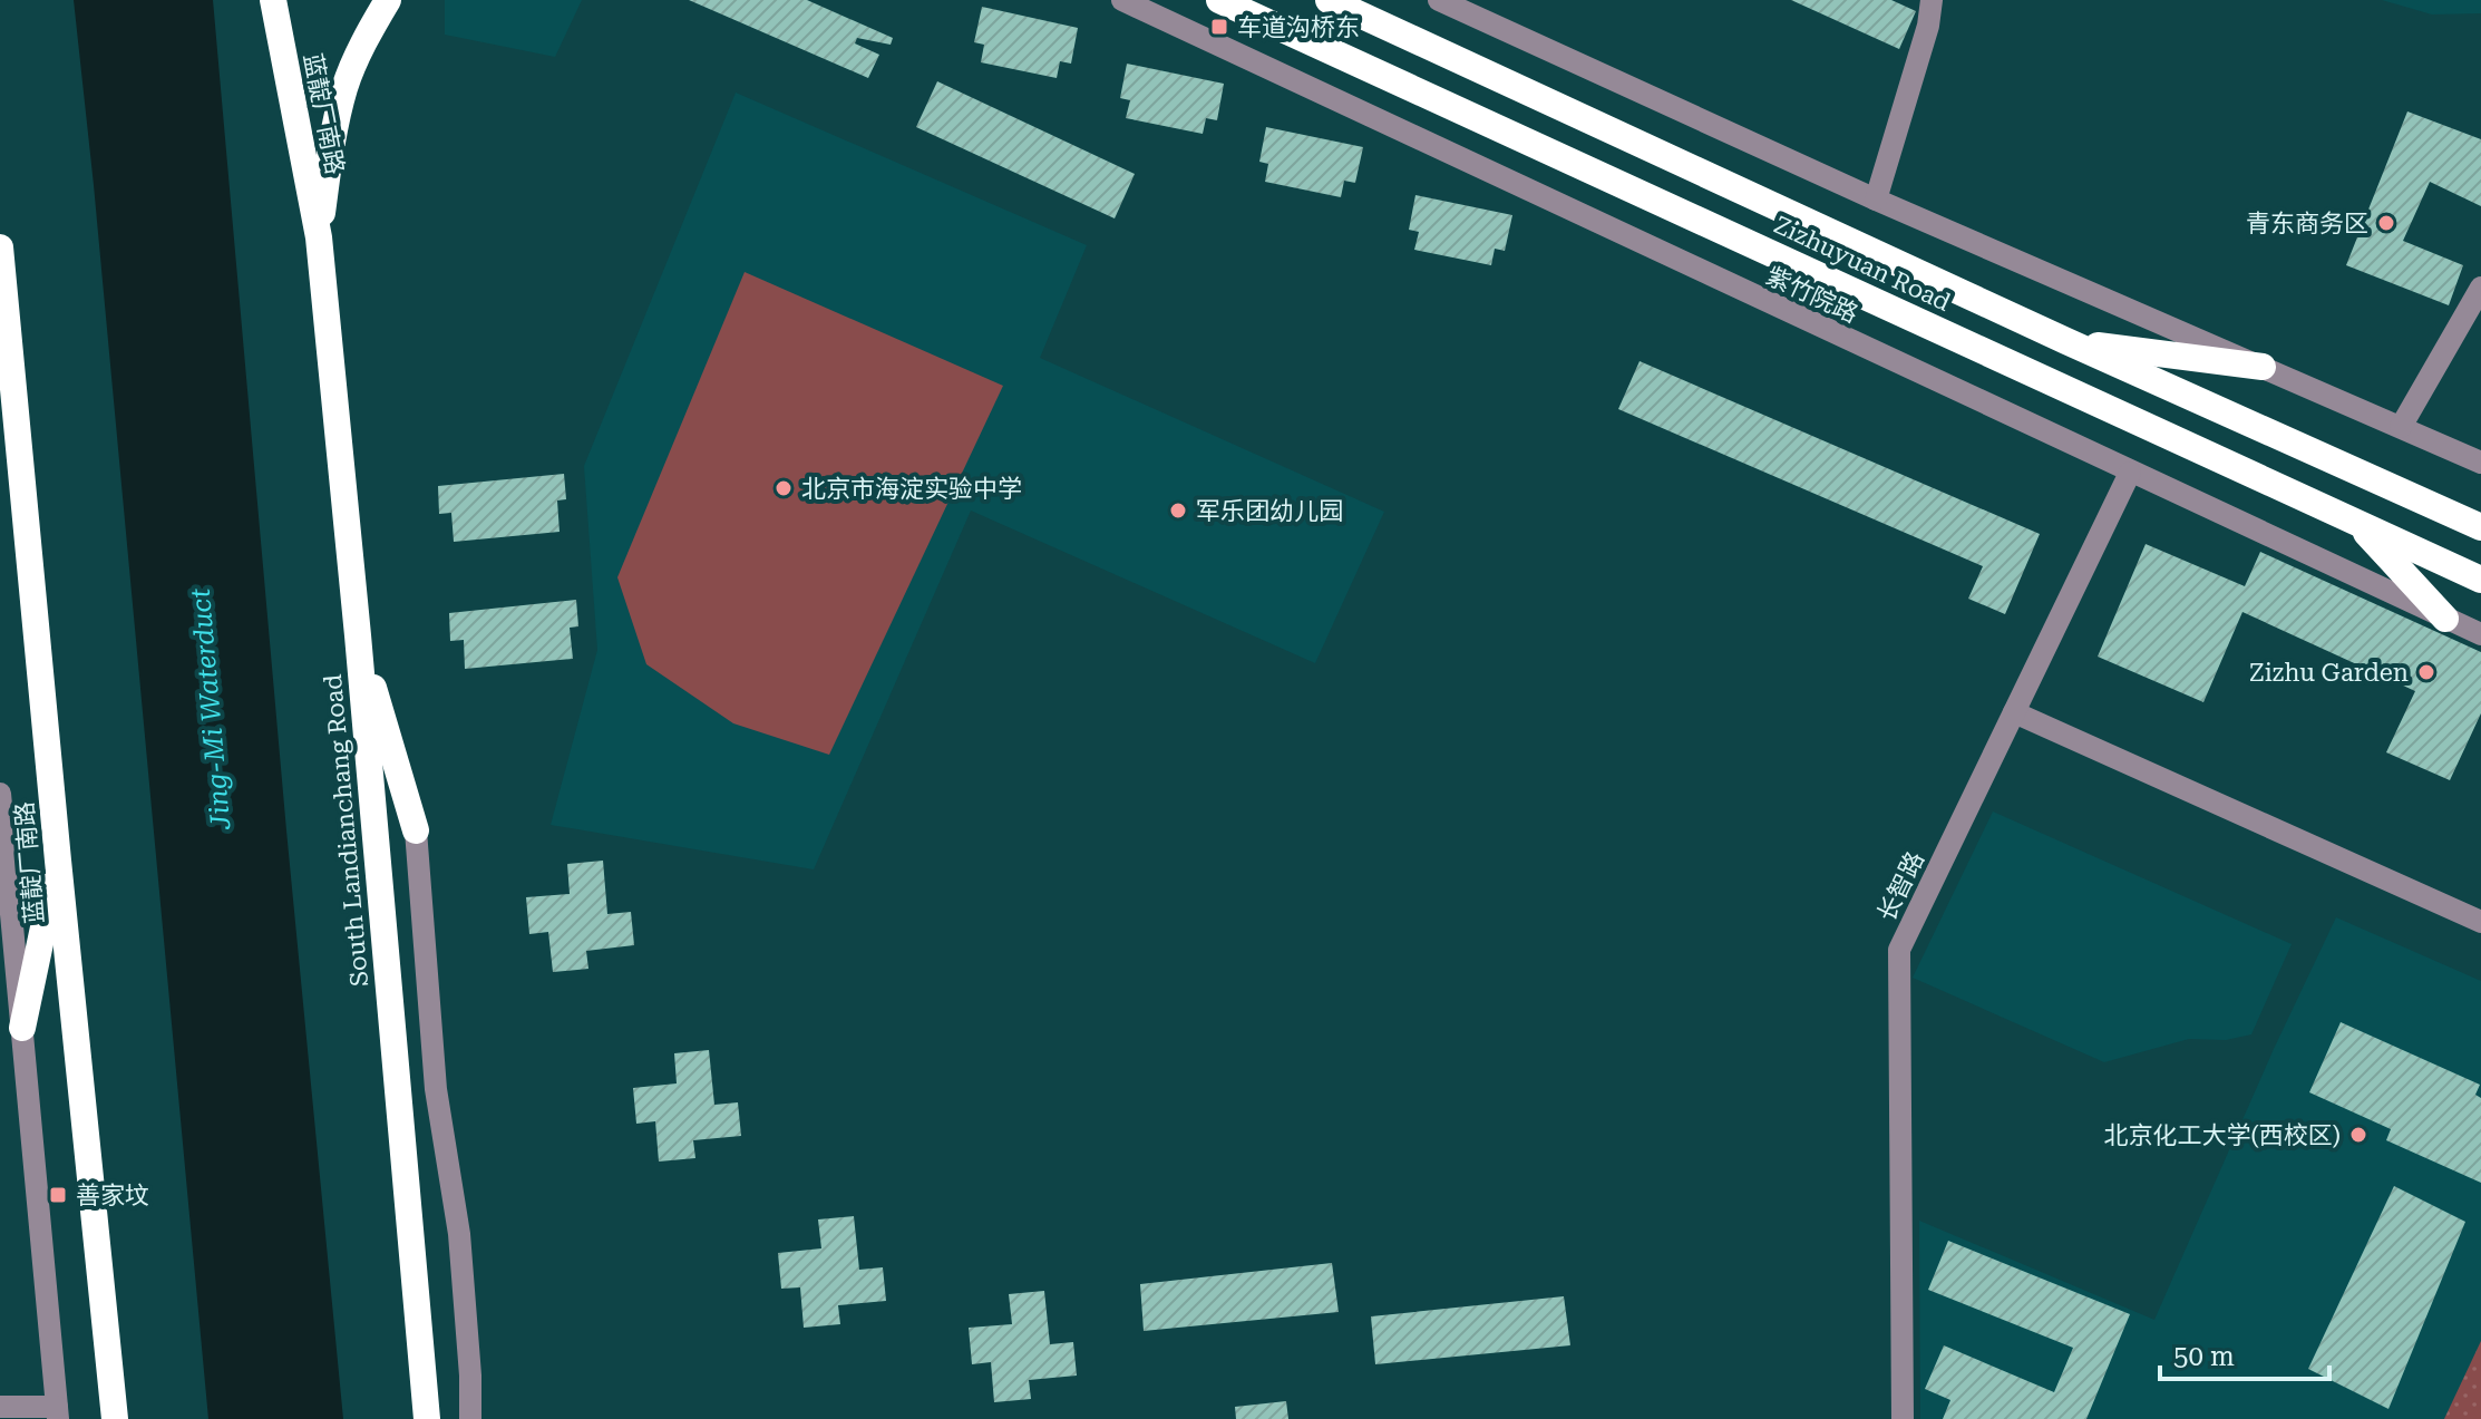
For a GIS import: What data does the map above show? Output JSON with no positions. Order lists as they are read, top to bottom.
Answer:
{
  "streets": {
    "highway": ["蓝靛厂南路", "Zizhuyuan Road", "South Landianchang Road"],
    "street": ["紫竹院路", "长智路"]
  },
  "crossings": [
    ["蓝靛厂南路", "South Landianchang Road"],
    ["紫竹院路", "长智路"]
  ],
  "water": ["Jing-Mi Waterduct"],
  "places": {
    "transit": ["车道沟桥东", "善家坟"],
    "other": [
      "青东商务区",
      "北京市海淀实验中学",
      "军乐团幼儿园",
      "Zizhu Garden",
      "北京化工大学(西校区)"
    ]
  },
  "scale_bar": "50 m"
}
